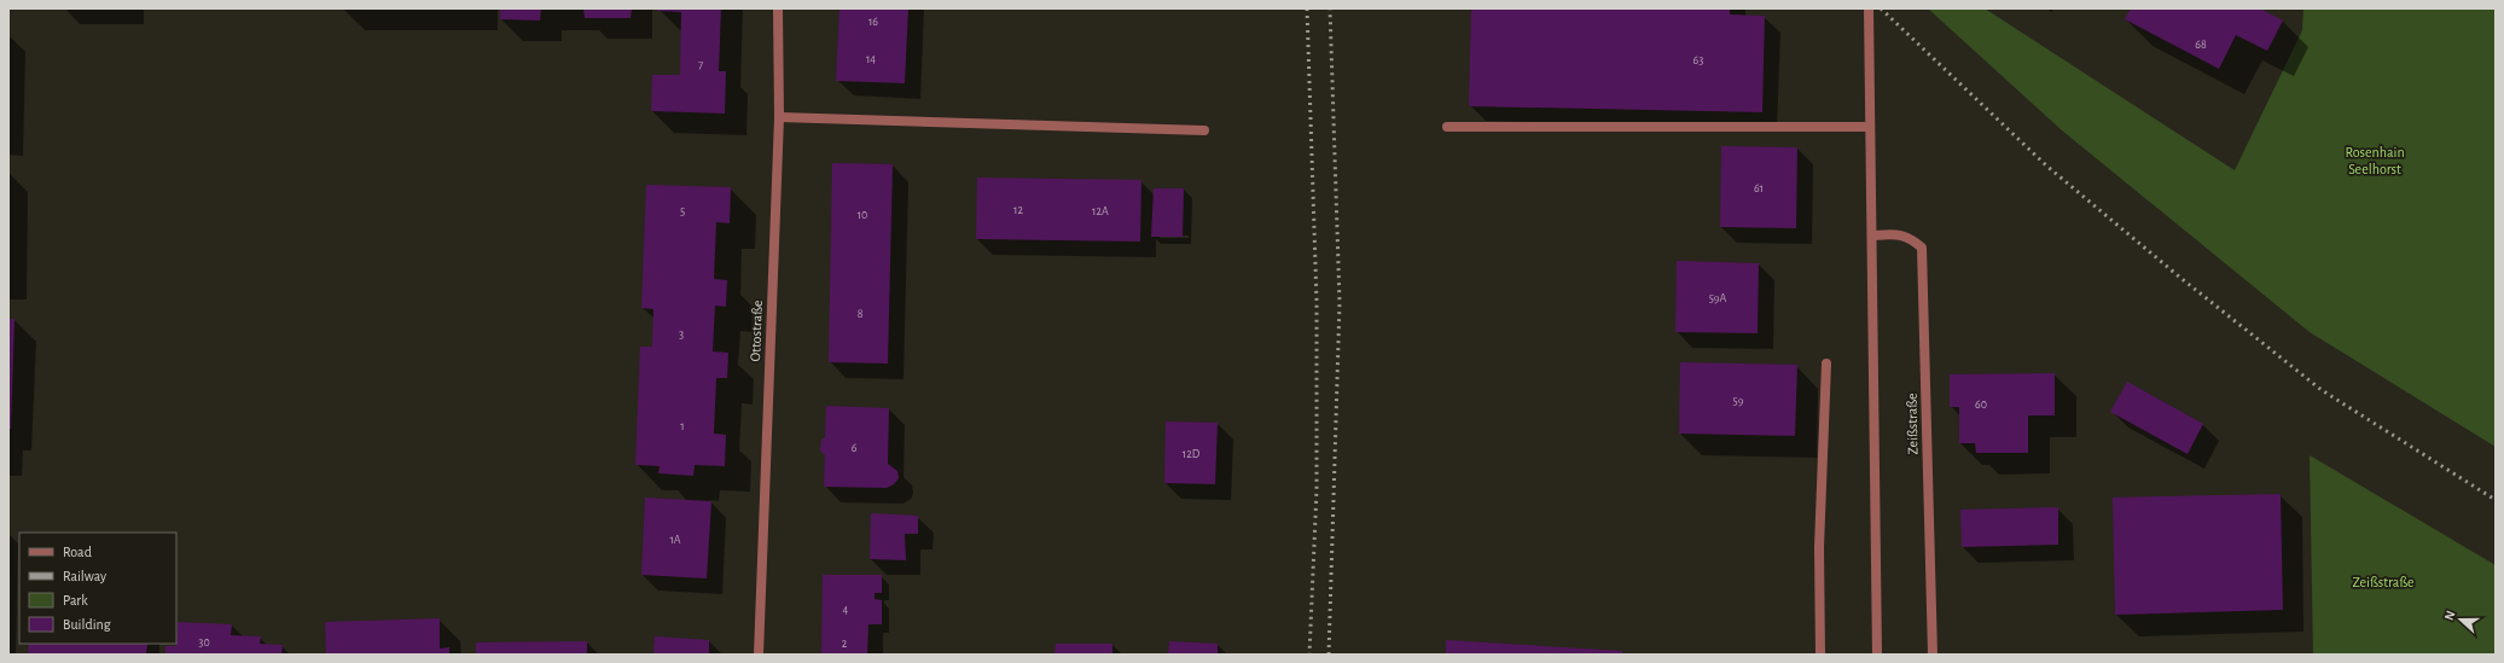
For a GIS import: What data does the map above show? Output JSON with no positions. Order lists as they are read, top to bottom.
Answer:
{
  "streets": {
    "street": ["Ottostraße", "Zeißstraße"]
  },
  "parks": ["Rosenhain Seelhorst", "Zeißstraße"],
  "house_numbers": [
    "16",
    "68",
    "14",
    "63",
    "7",
    "61",
    "12",
    "5",
    "12A",
    "10",
    "59A",
    "8",
    "3",
    "59",
    "60",
    "1",
    "6",
    "12D",
    "1A",
    "4",
    "30",
    "2"
  ],
  "legend": [
    "Road",
    "Railway",
    "Park",
    "Building"
  ],
  "north": "left"
}
